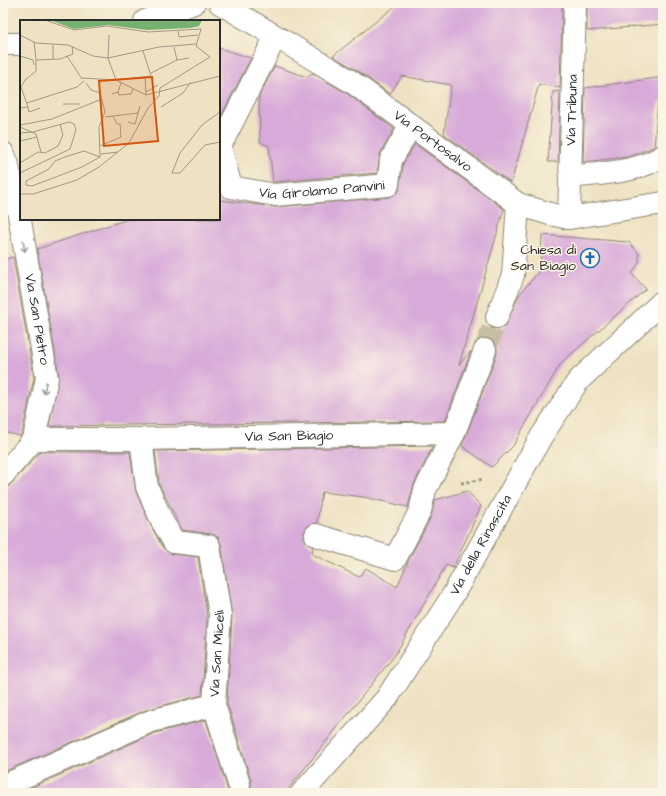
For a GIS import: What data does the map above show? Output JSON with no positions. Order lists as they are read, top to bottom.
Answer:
{
  "streets": {
    "street": [
      "Via Tribuna",
      "Via Portosalvo",
      "Via Girolamo Panvini",
      "Via San Pietro",
      "Via San Biagio",
      "Via della Rinascita",
      "Via San Miceli"
    ]
  },
  "crossings": [
    ["Via Tribuna", "Via Portosalvo"],
    ["Via Portosalvo", "Via Girolamo Panvini"],
    ["Via San Pietro", "Via San Biagio"],
    ["Via San Biagio", "Via San Miceli"]
  ],
  "one_way": ["Via San Pietro"],
  "places": {
    "church": ["Chiesa di San Biagio"]
  }
}
